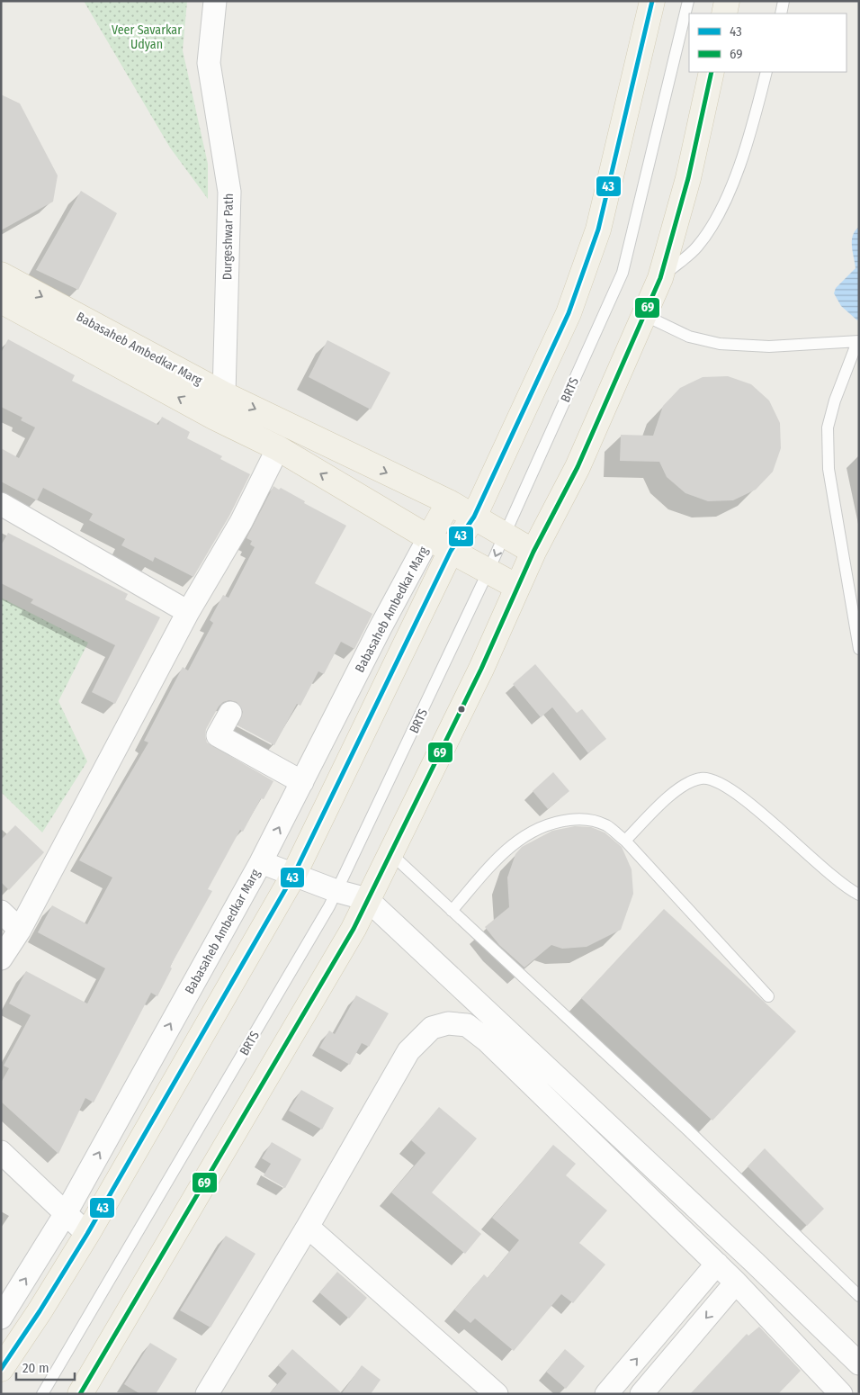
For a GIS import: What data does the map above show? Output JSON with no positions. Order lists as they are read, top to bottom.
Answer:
{
  "streets": {
    "main road": ["Babasaheb Ambedkar Marg"],
    "street": ["Durgeshwar Path"],
    "lane": ["BRTS"]
  },
  "crossings": [
    ["Durgeshwar Path", "Babasaheb Ambedkar Marg"],
    ["Babasaheb Ambedkar Marg", "BRTS"]
  ],
  "parks": ["Veer Savarkar Udyan"],
  "lines": ["transit line 43", "transit line 69"],
  "legend": ["43", "69"],
  "scale_bar": "20 m"
}
